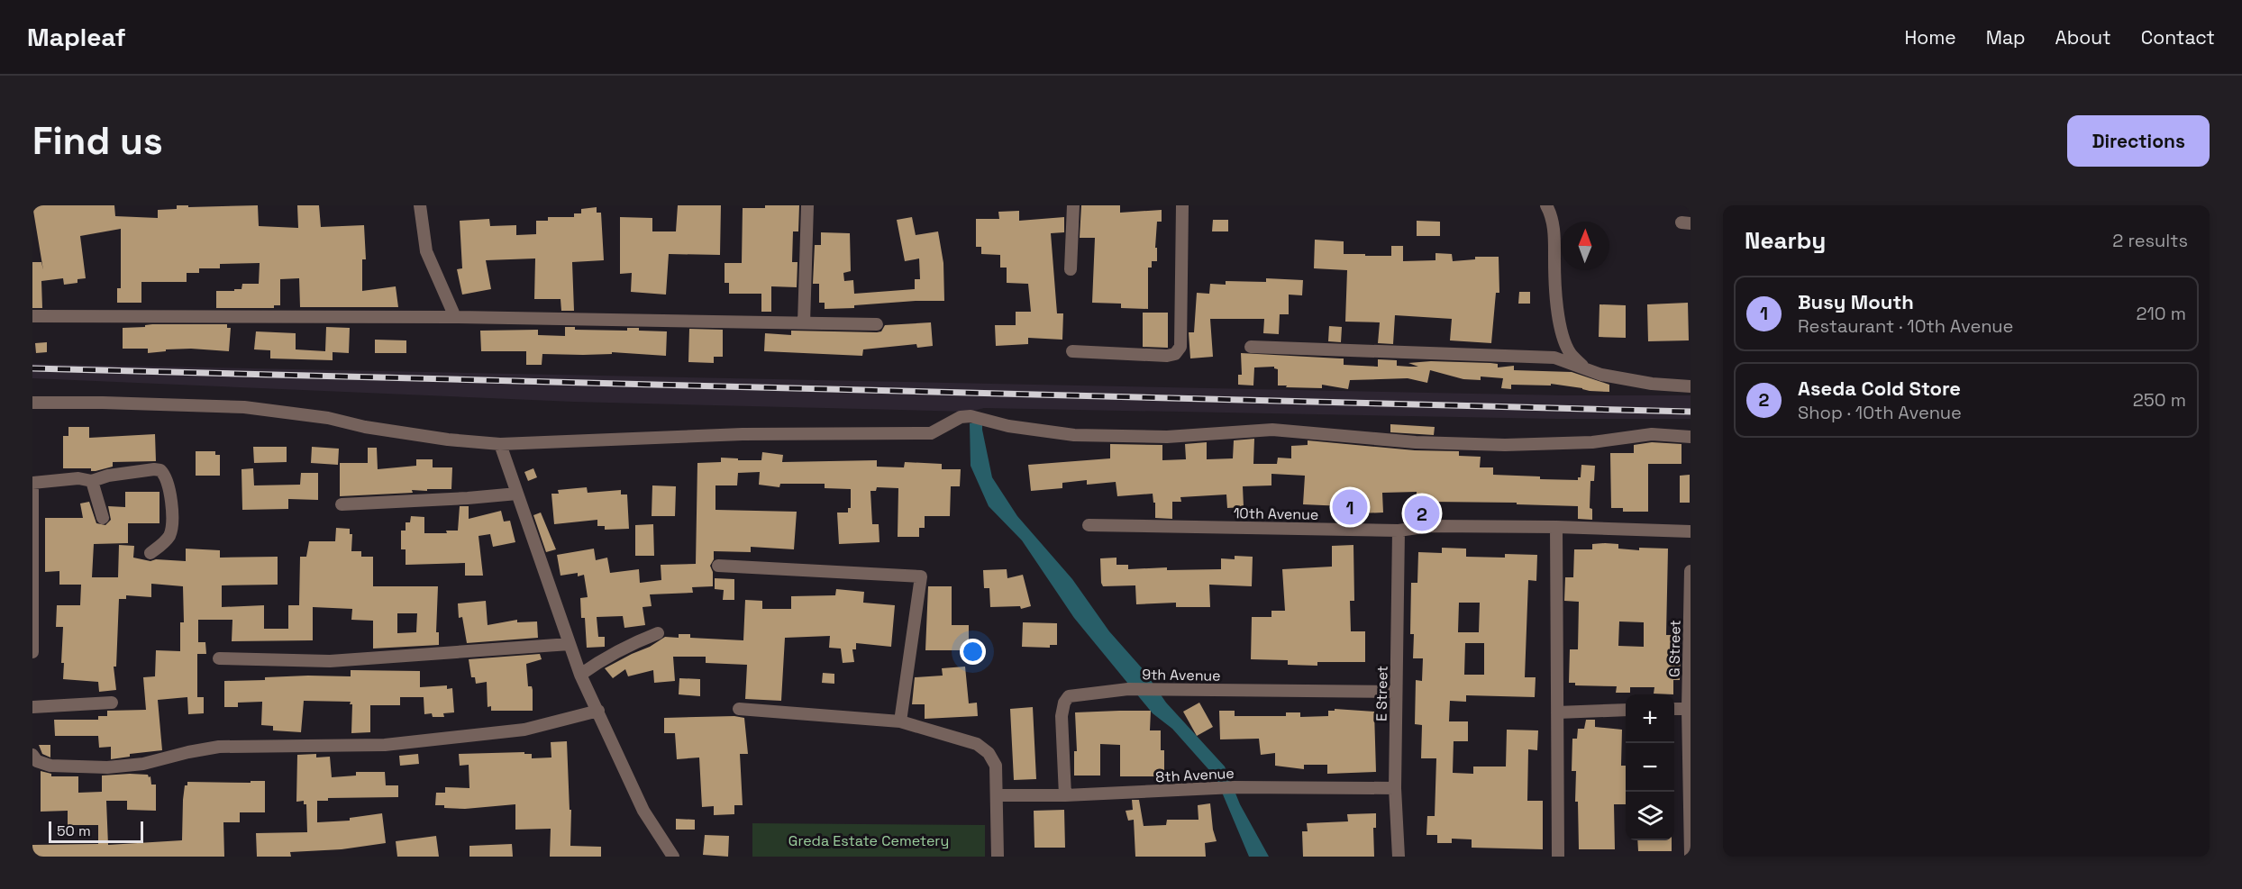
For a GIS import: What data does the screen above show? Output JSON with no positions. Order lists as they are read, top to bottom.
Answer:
{
  "streets": {
    "street": [
      "10th Avenue",
      "G Street",
      "9th Avenue",
      "E Street",
      "8th Avenue"
    ]
  },
  "crossings": [
    ["10th Avenue", "E Street"],
    ["9th Avenue", "E Street"],
    ["9th Avenue", "8th Avenue"],
    ["E Street", "8th Avenue"]
  ],
  "parks": ["Greda Estate Cemetery"],
  "scale_bar": "50 m",
  "north": "top",
  "page": {
    "header": "Mapleaf",
    "nav": [
      "Home",
      "Map",
      "About",
      "Contact"
    ],
    "buttons": "Directions",
    "title": "Find us",
    "heading": ["Nearby", "2 results"],
    "list": [
      {
        "mark": "1",
        "name": "Busy Mouth",
        "note": "Restaurant · 10th Avenue",
        "value": "210 m"
      },
      {
        "mark": "2",
        "name": "Aseda Cold Store",
        "note": "Shop · 10th Avenue",
        "value": "250 m"
      }
    ],
    "pins": ["1", "2"],
    "map_buttons": ["+", "−"],
    "scale": "50 m"
  }
}
